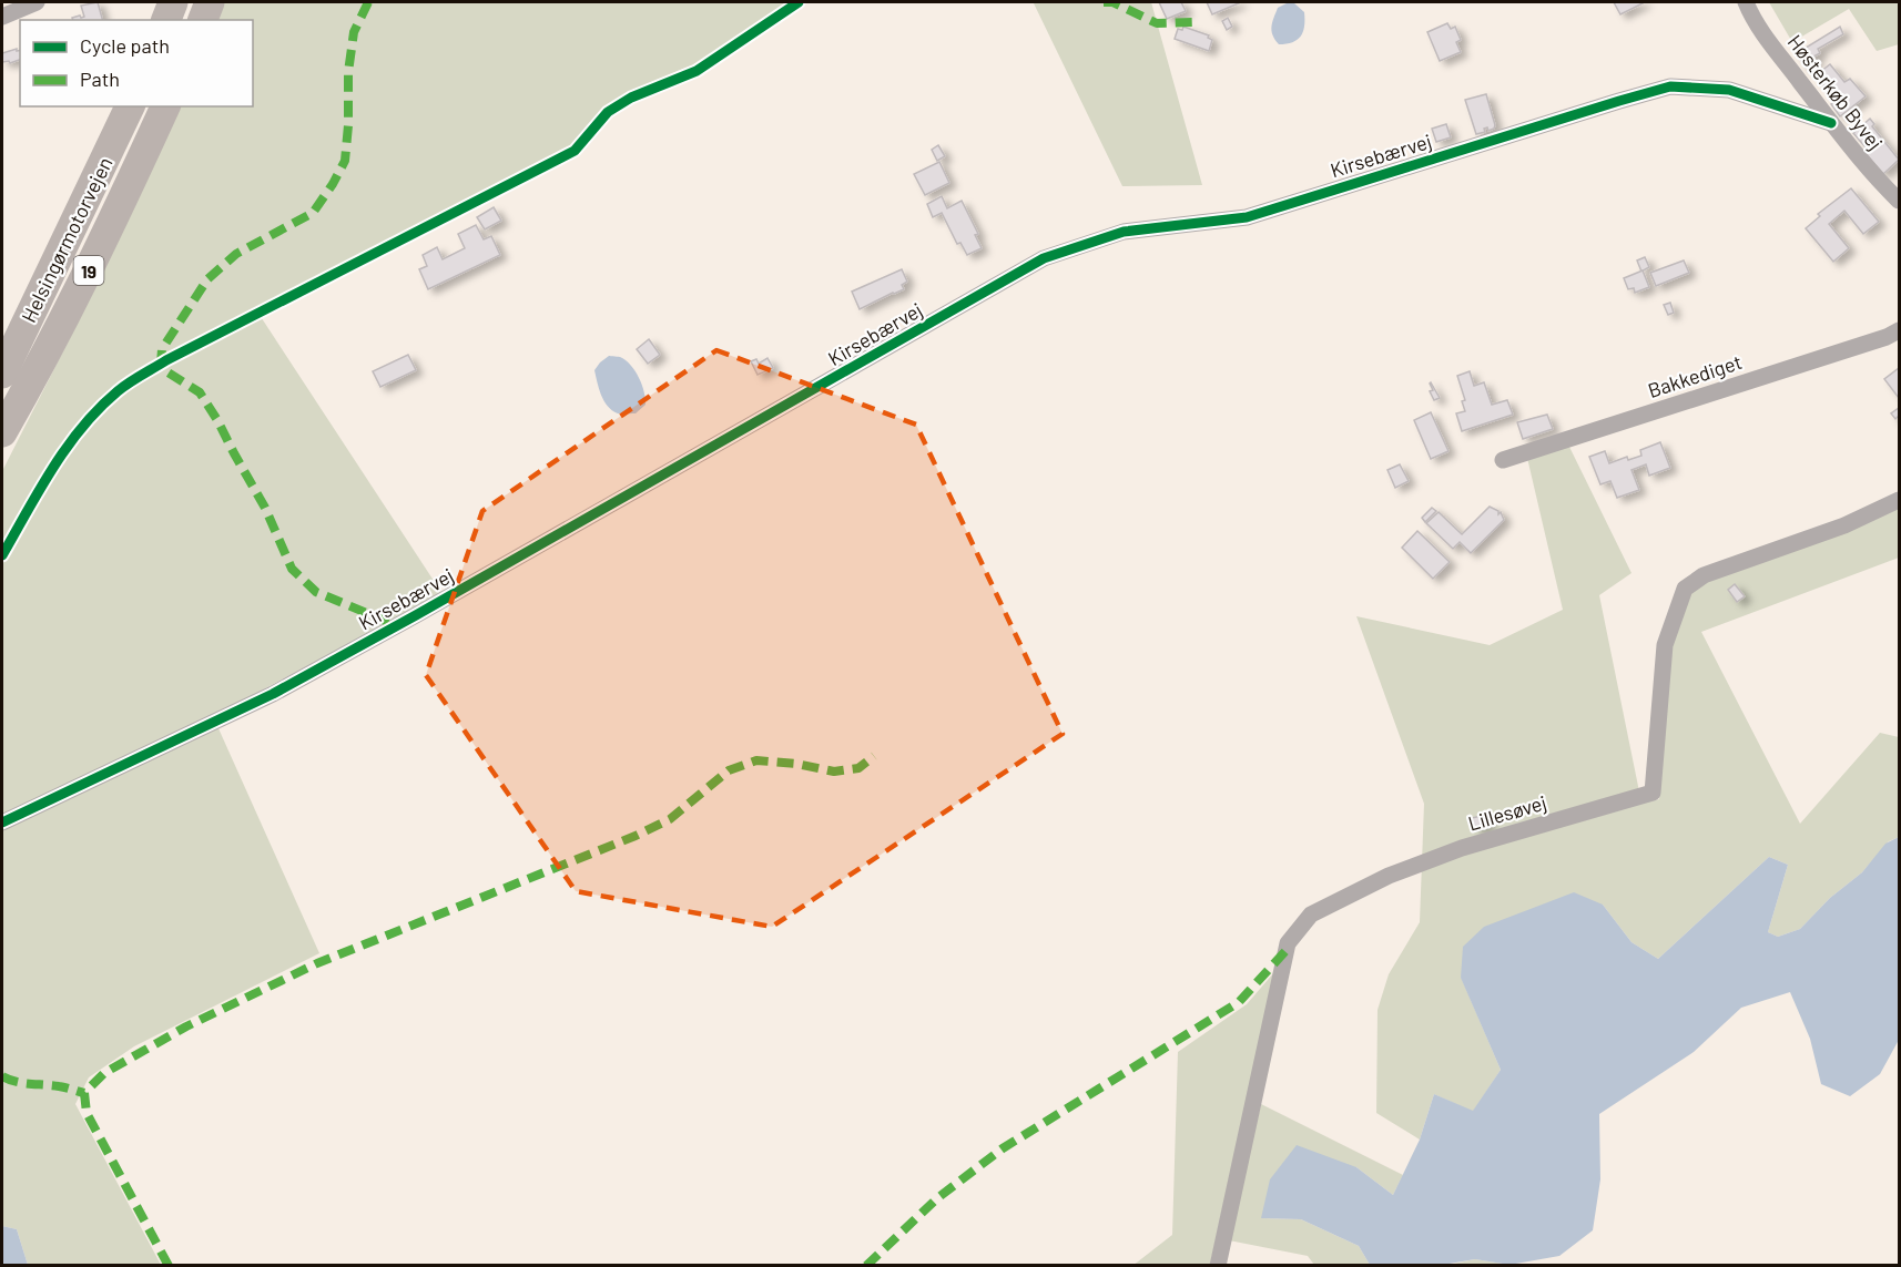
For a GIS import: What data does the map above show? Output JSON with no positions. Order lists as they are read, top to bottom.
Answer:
{
  "streets": {
    "highway": ["Helsingørmotorvejen", "19"],
    "street": [
      "Høsterkøb Byvej",
      "Kirsebærvej",
      "Bakkediget",
      "Lillesøvej"
    ]
  },
  "crossings": [
    ["Høsterkøb Byvej", "Kirsebærvej"]
  ],
  "legend": ["Cycle path", "Path"]
}
